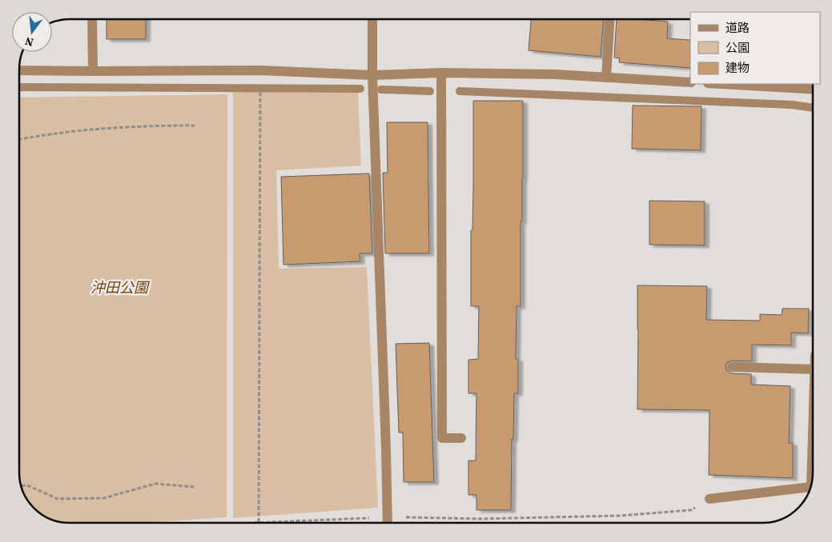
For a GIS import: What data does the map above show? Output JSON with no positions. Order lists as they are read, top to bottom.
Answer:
{
  "parks": ["沖田公園"],
  "legend": ["道路", "公園", "建物"],
  "north": "bottom"
}
